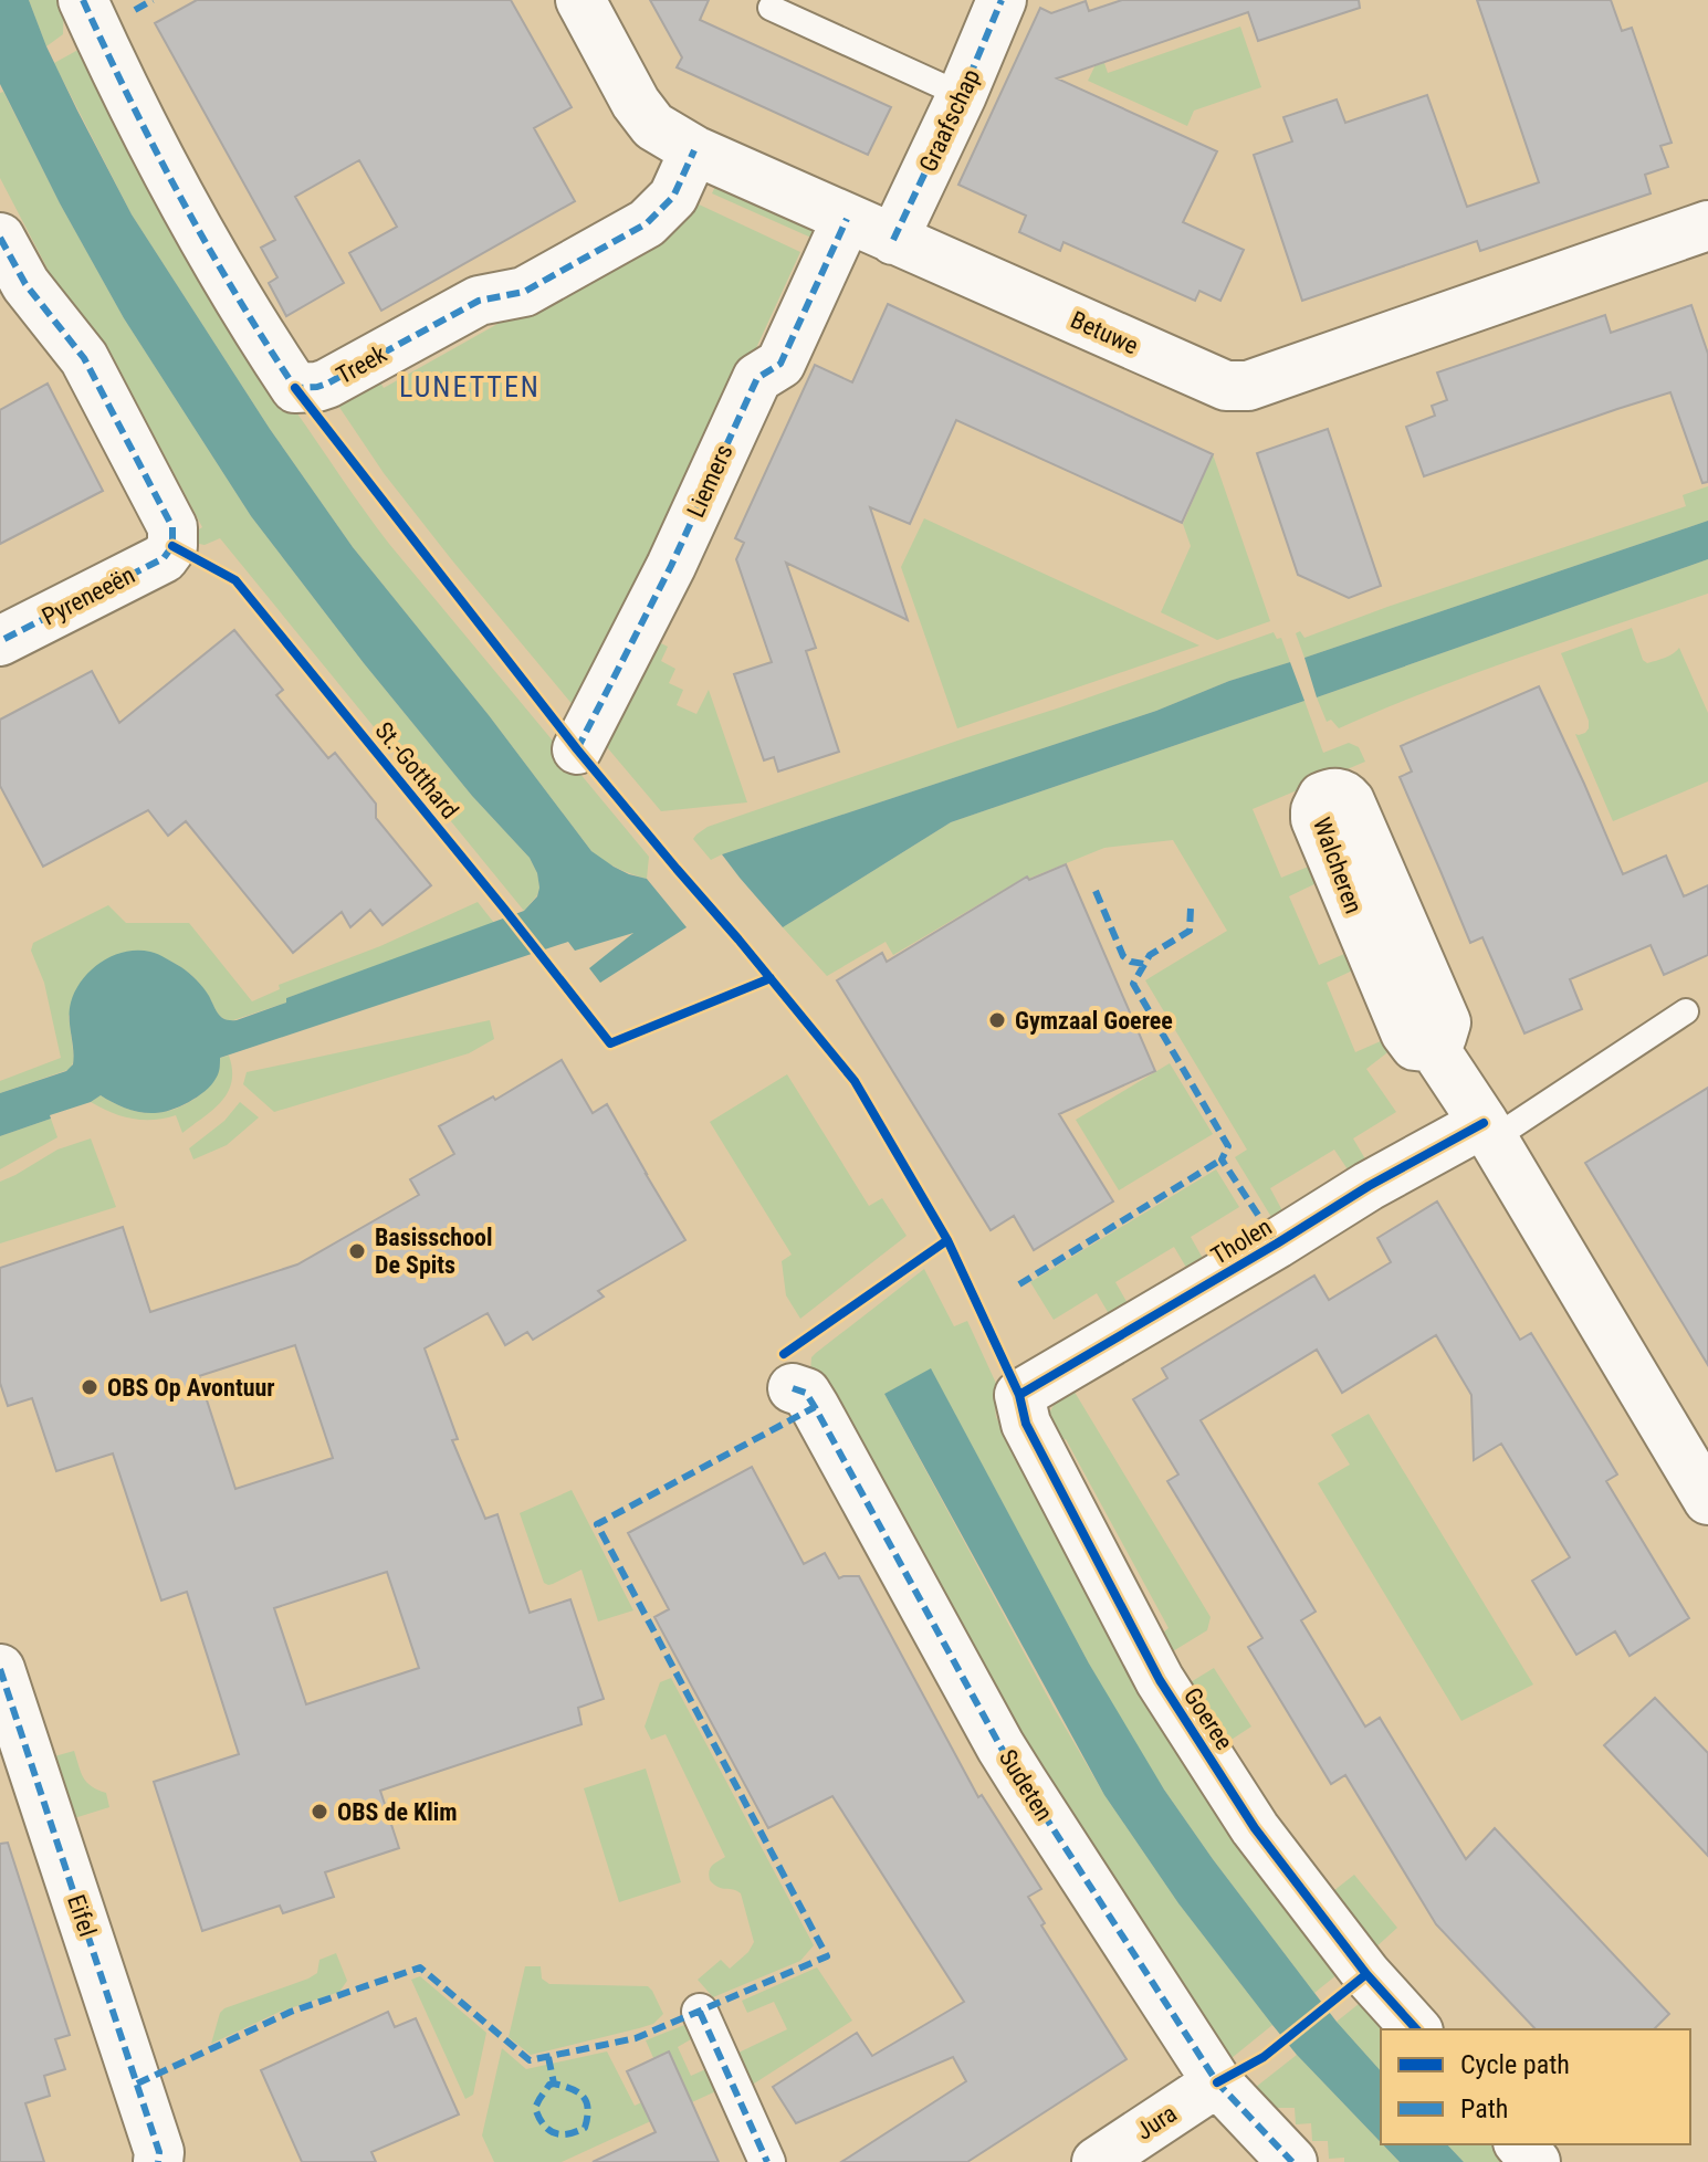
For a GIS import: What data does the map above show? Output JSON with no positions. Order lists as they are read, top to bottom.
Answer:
{
  "streets": {
    "street": [
      "Graafschap",
      "Betuwe",
      "Treek",
      "Liemers",
      "Pyreneeën",
      "Tholen",
      "Goeree",
      "Sudeten",
      "Eifel",
      "Jura"
    ],
    "cycle path": ["St.-Gotthard"]
  },
  "crossings": [
    ["Graafschap", "Betuwe"],
    ["Betuwe", "Treek"],
    ["Betuwe", "Liemers"],
    ["Tholen", "Goeree"],
    ["Sudeten", "Jura"]
  ],
  "districts": ["LUNETTEN"],
  "places": [
    "Gymzaal Goeree",
    "Basisschool De Spits",
    "OBS Op Avontuur",
    "OBS de Klim"
  ],
  "legend": ["Cycle path", "Path"]
}
